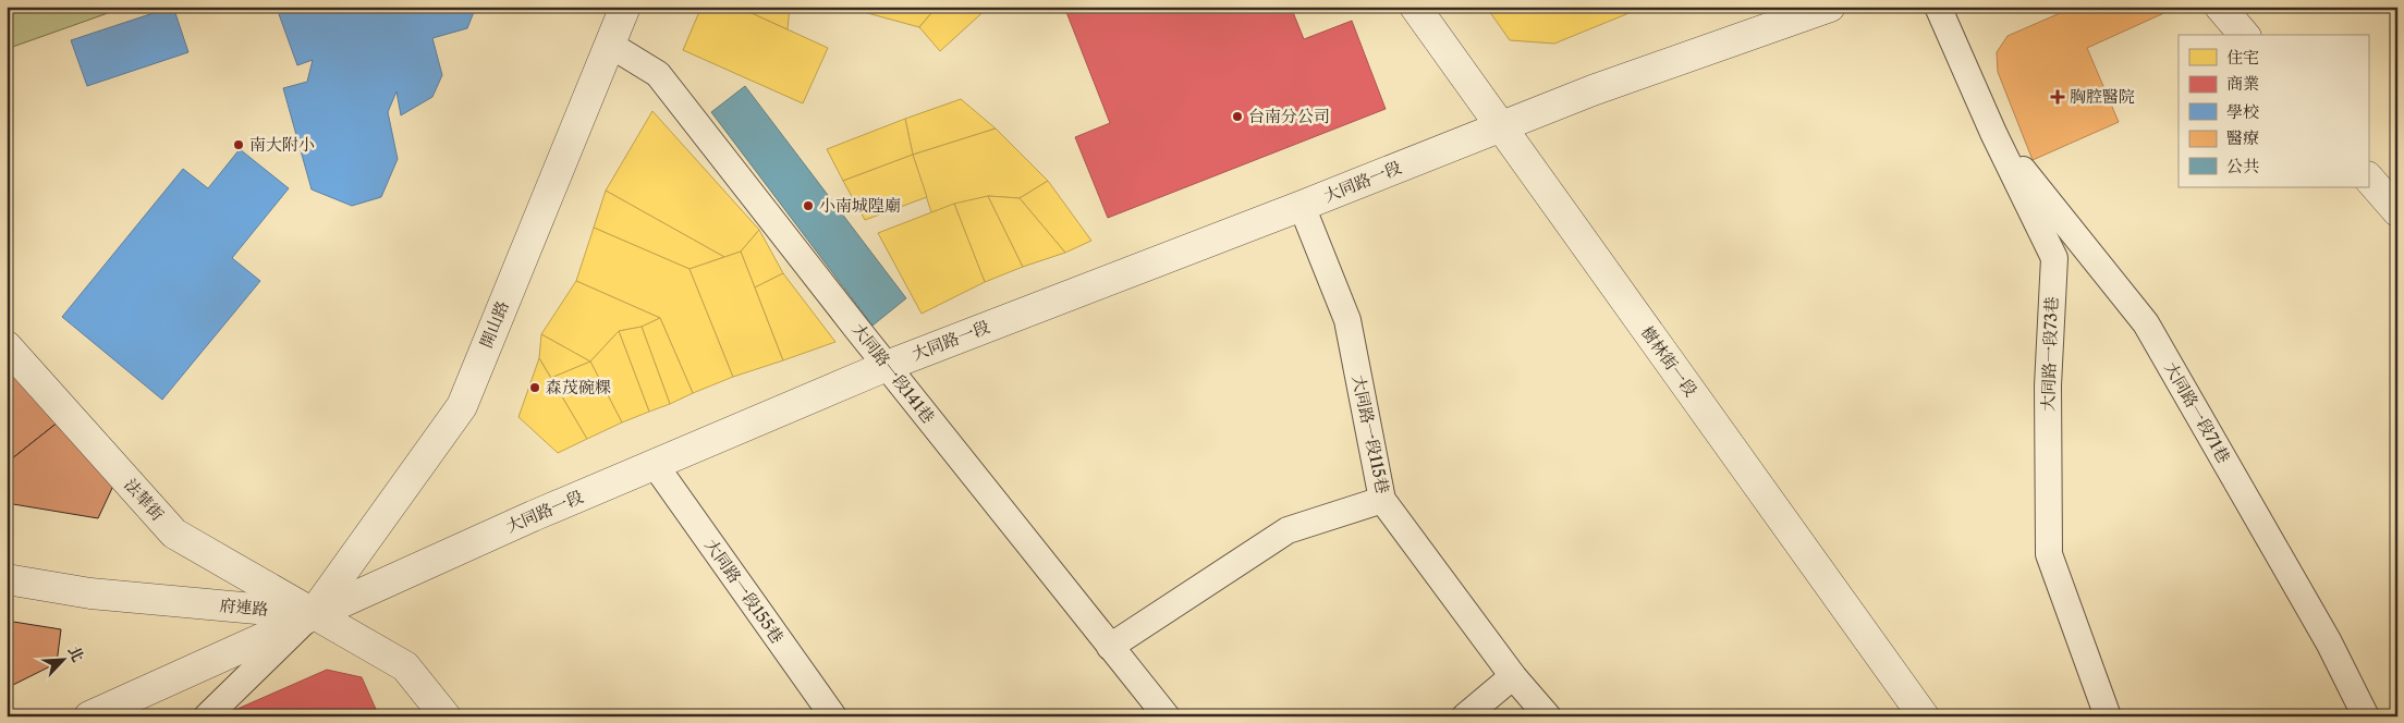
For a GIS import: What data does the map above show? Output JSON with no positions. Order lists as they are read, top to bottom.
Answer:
{
  "streets": {
    "street": [
      "大同路一段",
      "開山路",
      "樹林街一段",
      "法華街",
      "府連路"
    ],
    "lane": [
      "大同路一段73巷",
      "大同路一段141巷",
      "大同路一段71巷",
      "大同路一段115巷",
      "大同路一段155巷"
    ]
  },
  "crossings": [
    ["大同路一段", "開山路"],
    ["大同路一段", "樹林街一段"],
    ["大同路一段", "大同路一段141巷"],
    ["大同路一段", "大同路一段115巷"],
    ["大同路一段", "法華街"],
    ["大同路一段", "大同路一段155巷"],
    ["大同路一段", "府連路"],
    ["開山路", "大同路一段141巷"],
    ["開山路", "法華街"],
    ["開山路", "府連路"],
    ["大同路一段73巷", "大同路一段71巷"],
    ["法華街", "府連路"]
  ],
  "places": {
    "health": ["胸腔醫院"],
    "other": [
      "台南分公司",
      "南大附小",
      "小南城隍廟",
      "森茂碗粿"
    ]
  },
  "legend": [
    "住宅",
    "商業",
    "學校",
    "醫療",
    "公共"
  ],
  "north": "top right"
}
